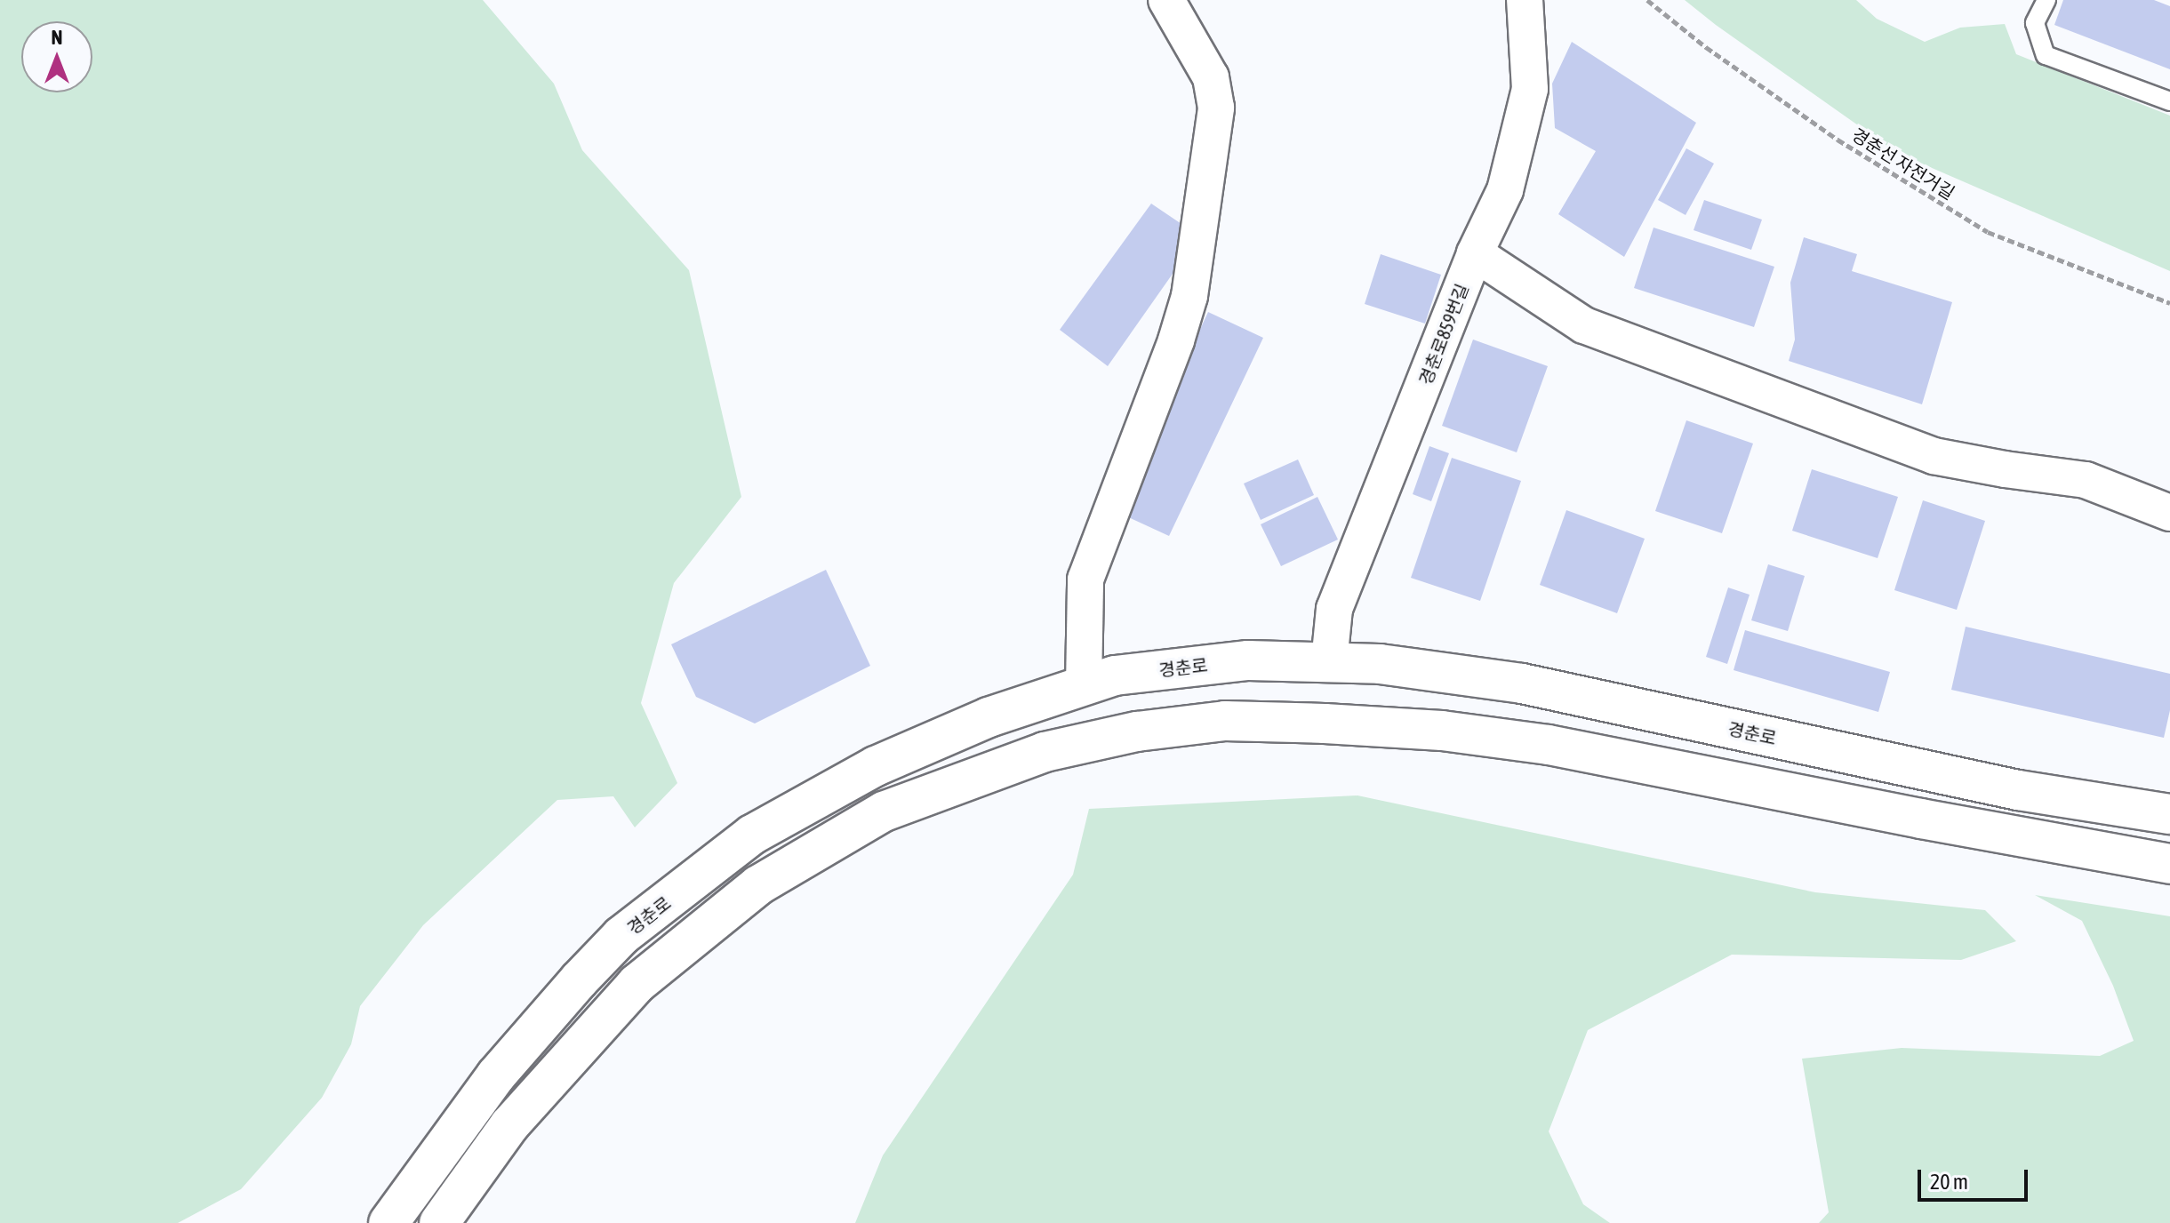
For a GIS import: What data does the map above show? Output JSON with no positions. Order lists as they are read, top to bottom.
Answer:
{
  "streets": {
    "street": ["경춘로859번길", "경춘로"],
    "path": ["경춘선 자전거길"]
  },
  "crossings": [
    ["경춘로859번길", "경춘로"]
  ],
  "scale_bar": "20 m",
  "north": "top"
}
